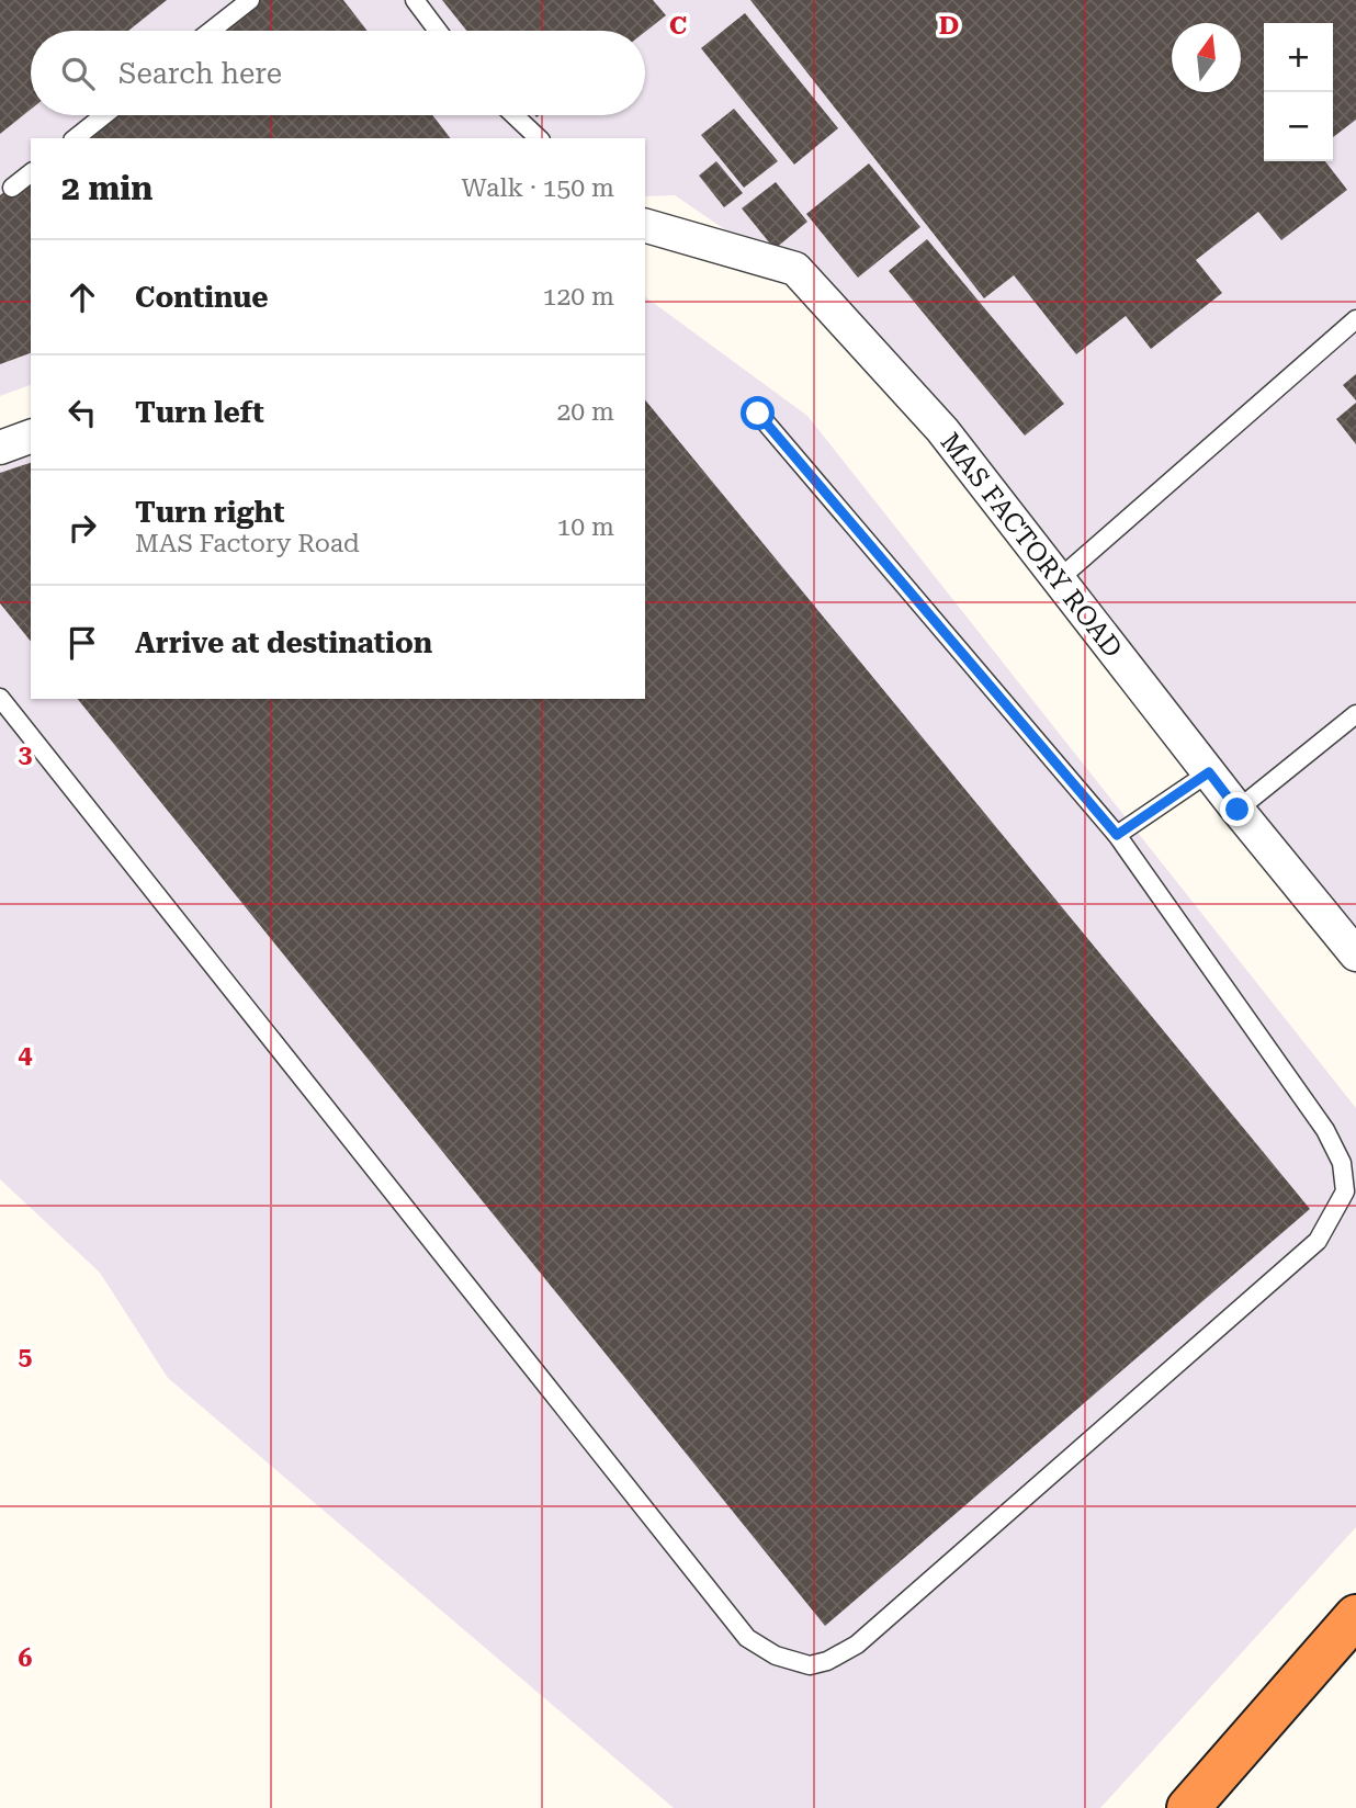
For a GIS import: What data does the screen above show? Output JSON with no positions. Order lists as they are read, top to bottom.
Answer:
{
  "streets": {
    "street": ["MAS FACTORY ROAD"]
  },
  "north": "top",
  "page": {
    "map_buttons": ["+", "−"],
    "search": "Search here",
    "heading": ["2 min", "Walk · 150 m"],
    "list": [
      ["Continue", "120 m"],
      ["Turn left", "20 m"],
      ["Turn right", "MAS Factory Road", "10 m"],
      "Arrive at destination"
    ]
  },
  "grid": {
    "columns": ["C", "D"],
    "rows": [
      "3",
      "4",
      "5",
      "6"
    ]
  }
}
